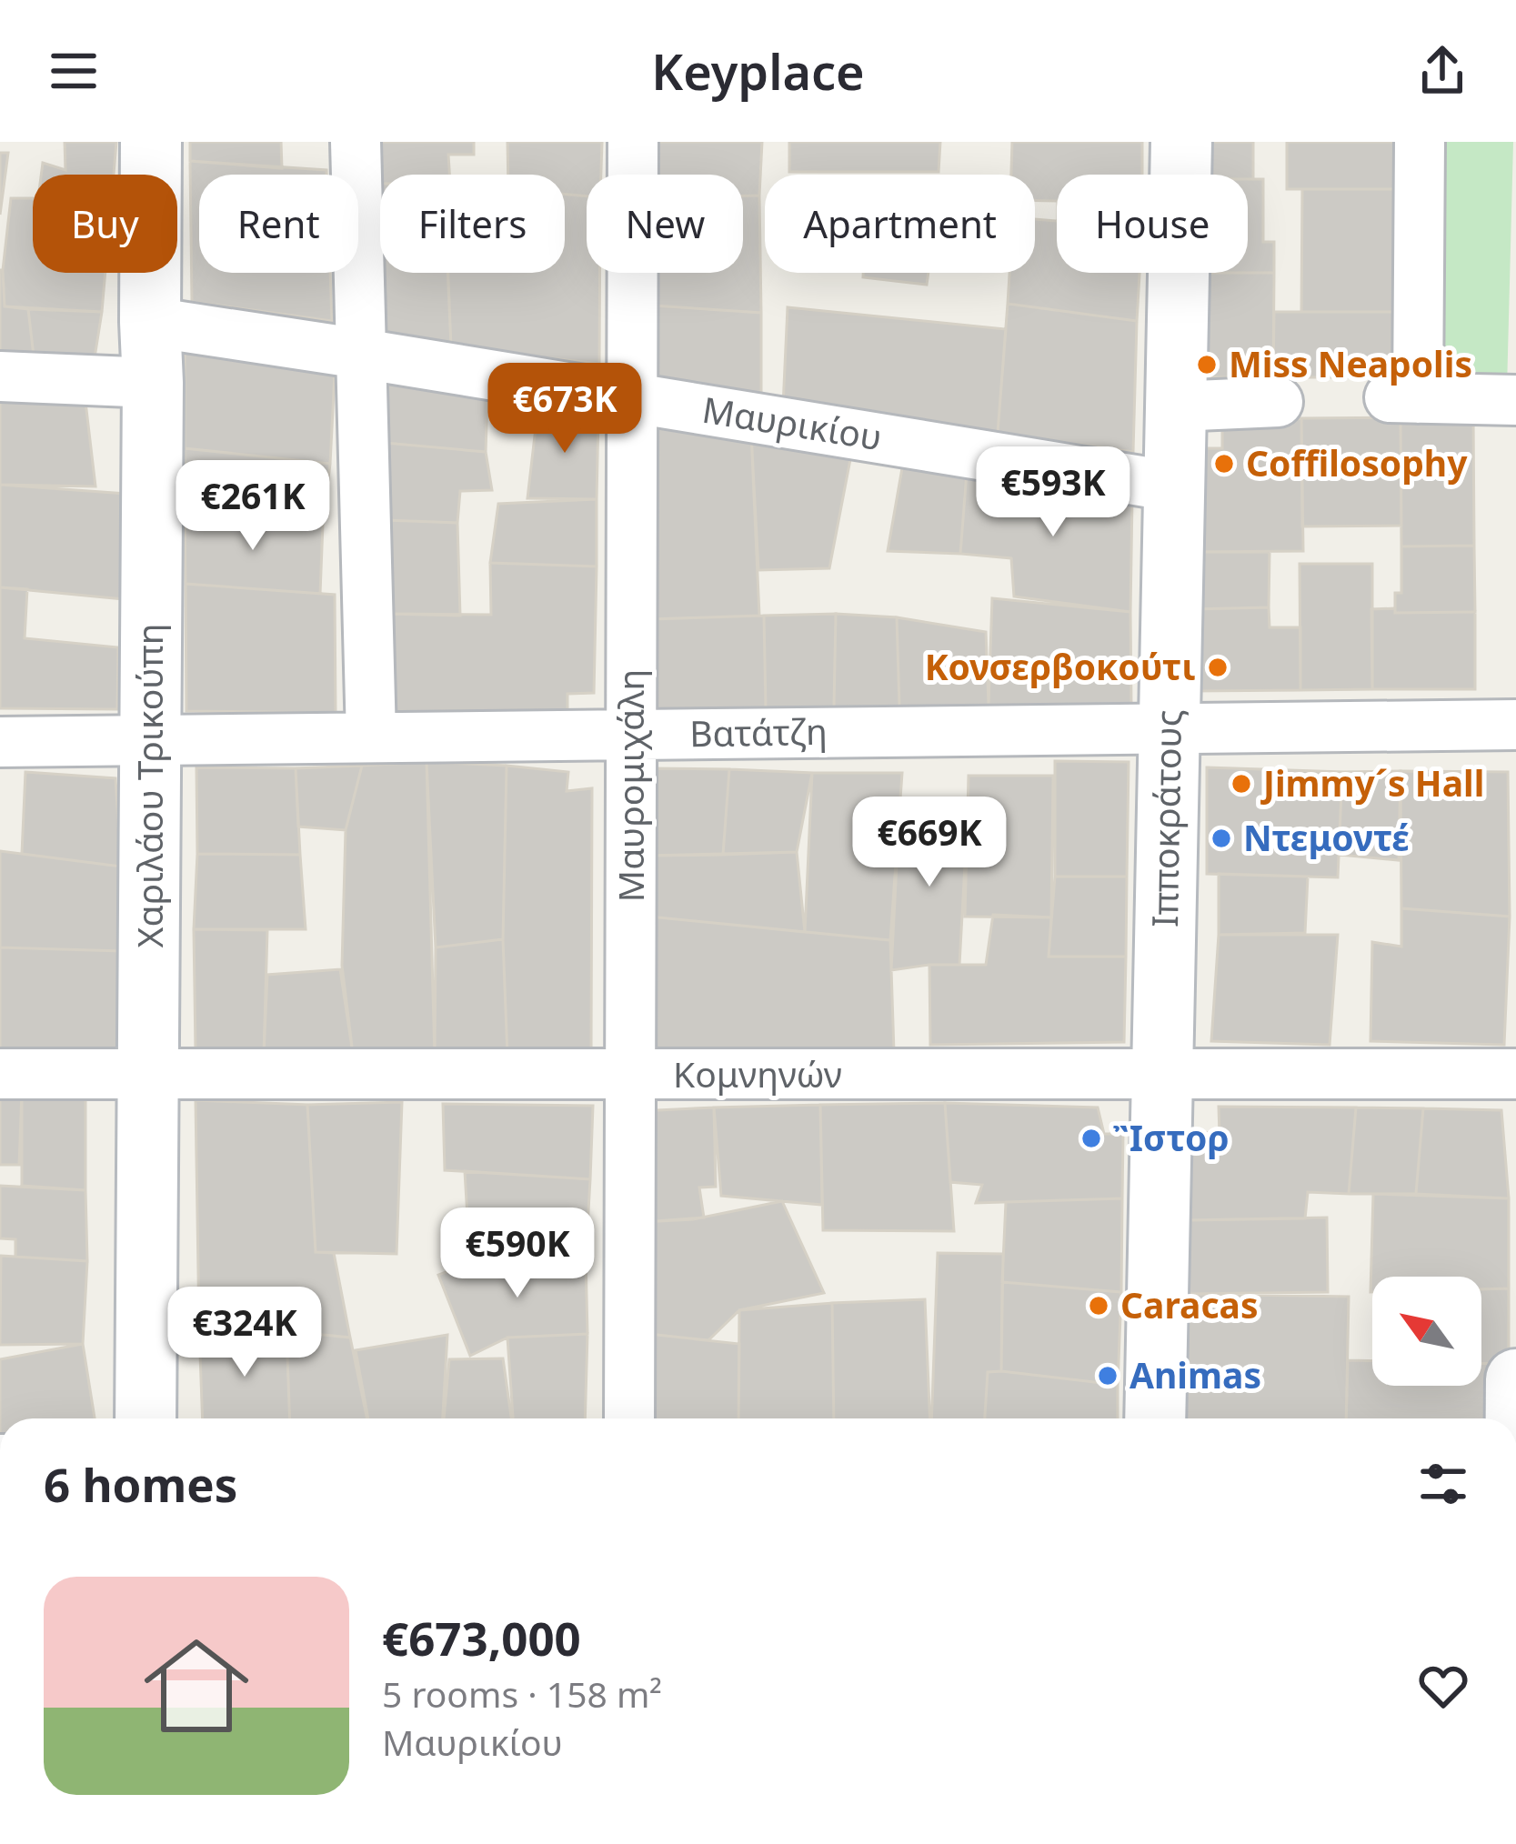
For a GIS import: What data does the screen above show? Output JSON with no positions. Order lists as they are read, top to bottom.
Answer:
{
  "streets": {
    "street": [
      "Μαυρικίου",
      "Βατάτζη",
      "Χαριλάου Τρικούπη",
      "Μαυρομιχάλη",
      "Ιπποκράτους",
      "Κομνηνών"
    ]
  },
  "crossings": [
    ["Μαυρικίου", "Χαριλάου Τρικούπη"],
    ["Μαυρικίου", "Μαυρομιχάλη"],
    ["Μαυρικίου", "Ιπποκράτους"],
    ["Βατάτζη", "Χαριλάου Τρικούπη"],
    ["Βατάτζη", "Μαυρομιχάλη"],
    ["Βατάτζη", "Ιπποκράτους"],
    ["Χαριλάου Τρικούπη", "Κομνηνών"],
    ["Μαυρομιχάλη", "Κομνηνών"],
    ["Ιπποκράτους", "Κομνηνών"]
  ],
  "places": [
    "Miss Neapolis",
    "Coffilosophy",
    "Κονσερβοκούτι",
    "Jimmy´s Hall",
    "Ντεμοντέ",
    "Ἲστορ",
    "Caracas",
    "Animas"
  ],
  "north": "top left",
  "page": {
    "header": "Keyplace",
    "chip": [
      "Buy",
      "Rent",
      "Filters",
      "New",
      "Apartment",
      "House"
    ],
    "price": [
      "€673K",
      "€593K",
      "€261K",
      "€669K",
      "€590K",
      "€324K"
    ],
    "heading": "6 homes",
    "list": [
      {
        "name": "€673,000",
        "note": "5 rooms · 158 m² · Μαυρικίου"
      }
    ]
  }
}
